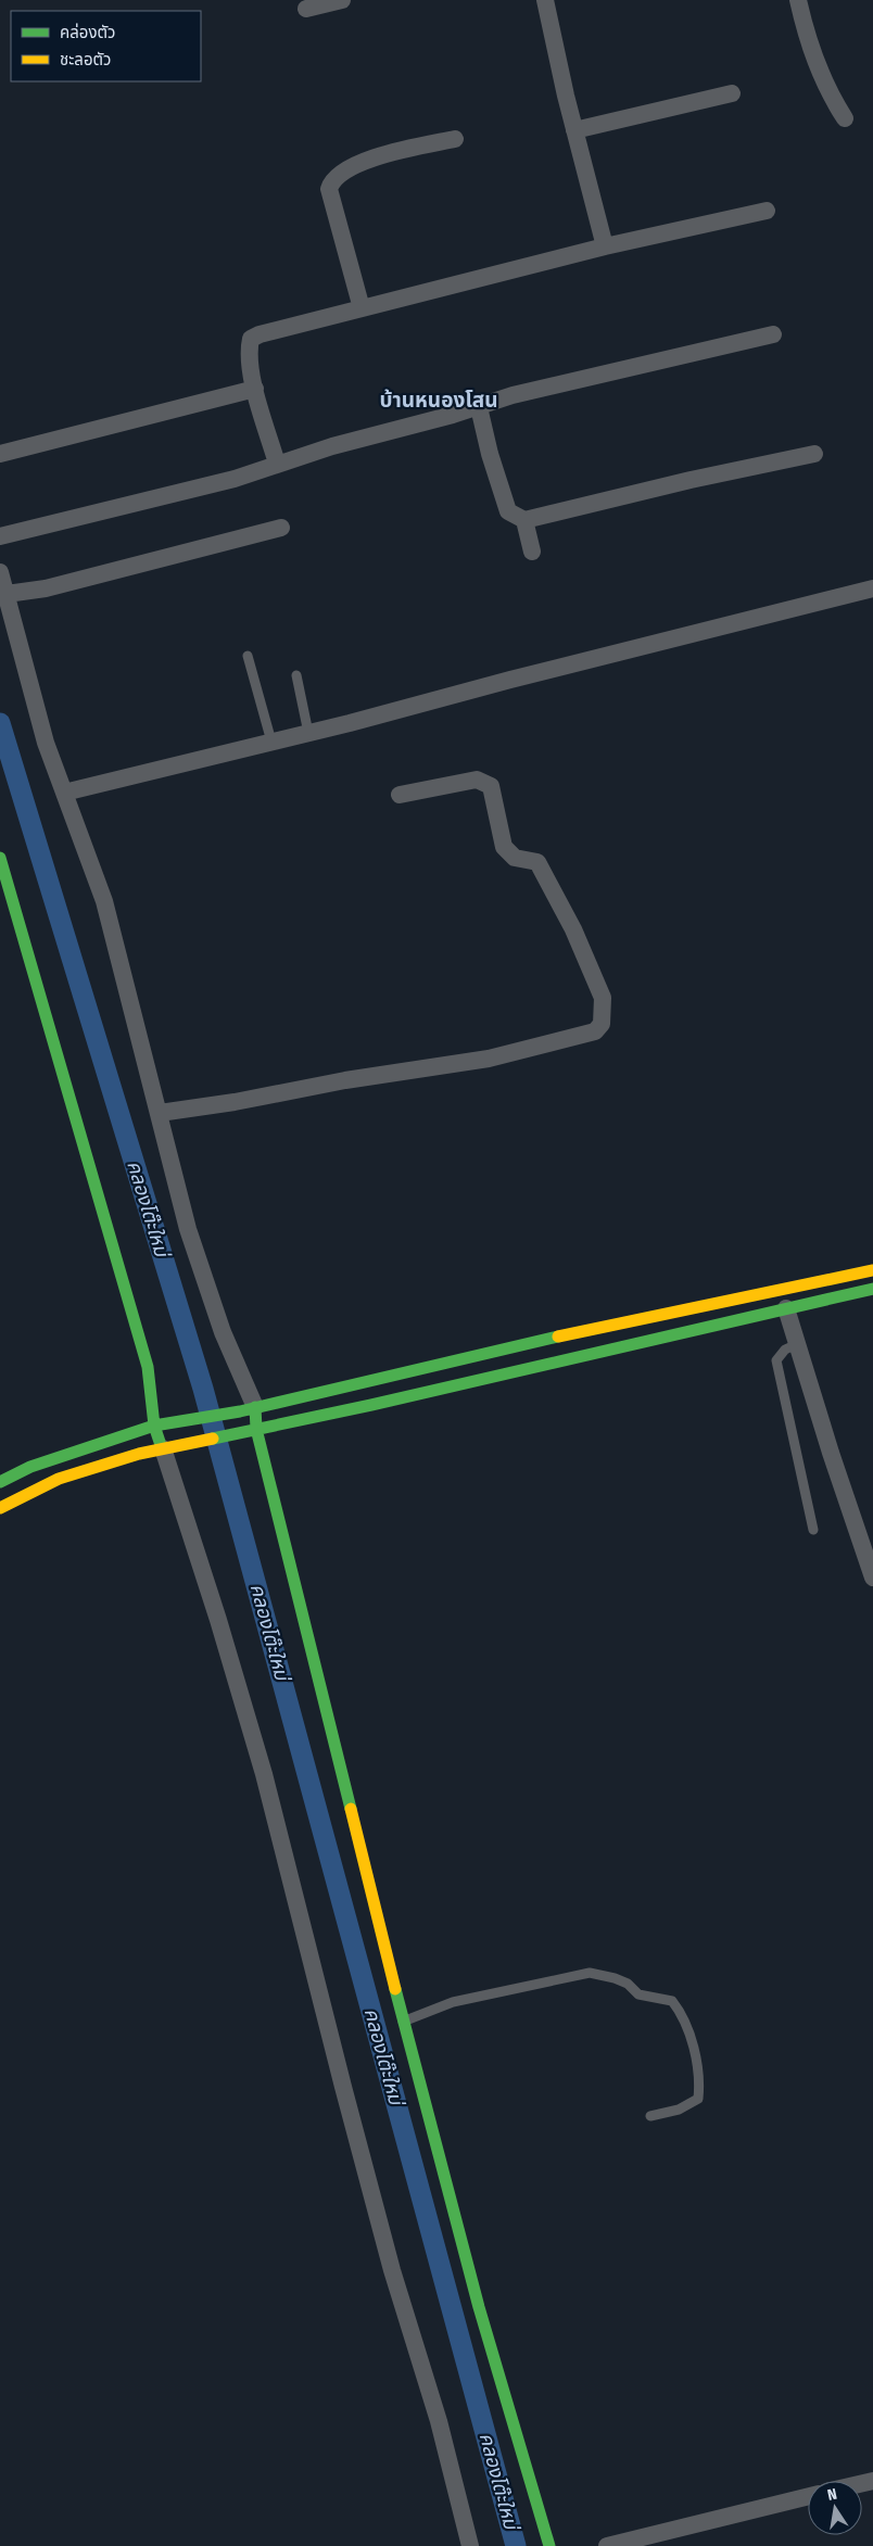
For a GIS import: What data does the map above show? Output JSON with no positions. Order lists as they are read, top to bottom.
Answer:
{
  "districts": ["บ้านหนองโสน"],
  "water": ["คลองโต๊ะใหม่"],
  "legend": ["คล่องตัว", "ชะลอตัว"],
  "north": "top"
}
